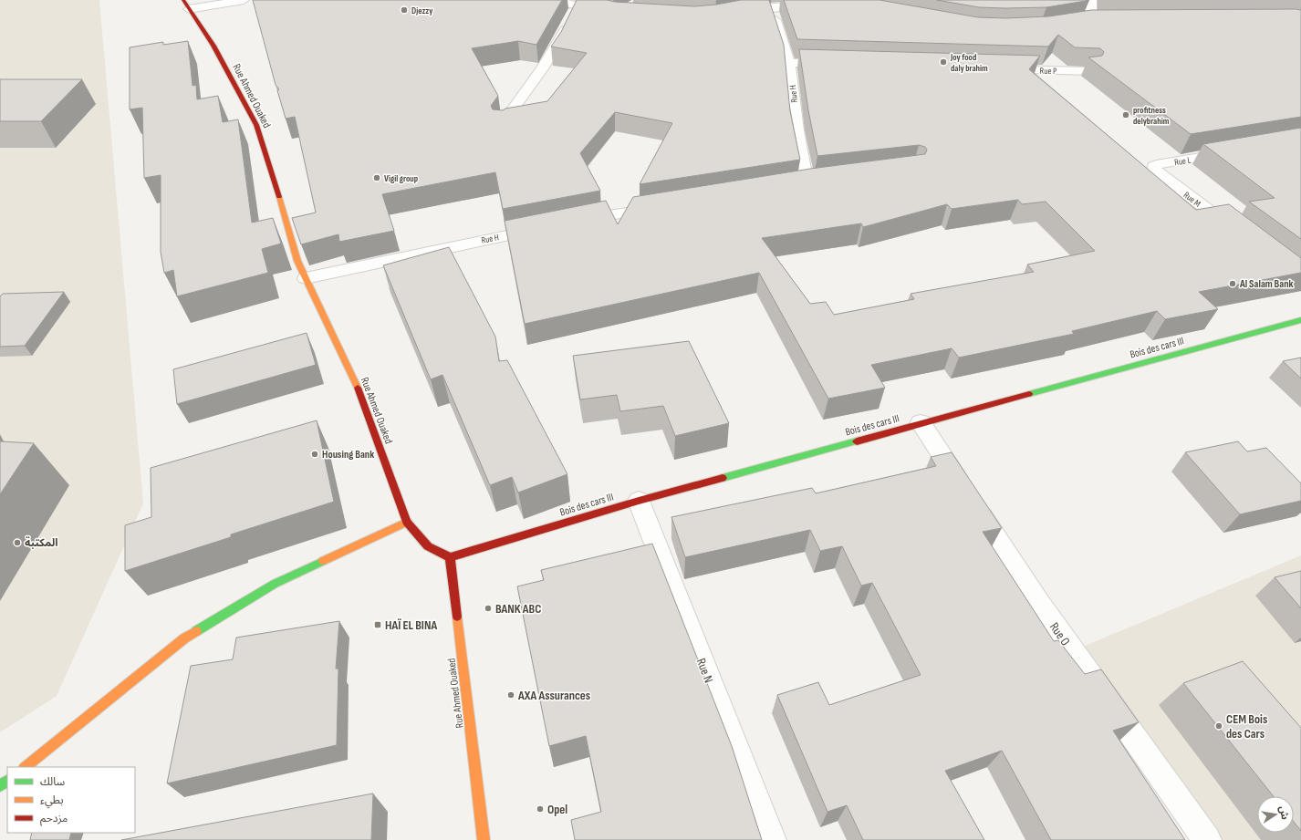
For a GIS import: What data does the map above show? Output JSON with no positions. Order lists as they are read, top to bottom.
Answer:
{
  "streets": {
    "main road": ["Rue Ahmed Ouaked", "Bois des cars III"],
    "street": [
      "Rue P",
      "Rue H",
      "Rue L",
      "Rue M",
      "Rue O",
      "Rue N"
    ]
  },
  "crossings": [
    ["Rue H", "Rue Ahmed Ouaked"],
    ["Rue Ahmed Ouaked", "Bois des cars III"],
    ["Rue L", "Rue M"],
    ["Bois des cars III", "Rue O"],
    ["Bois des cars III", "Rue N"]
  ],
  "places": {
    "other": [
      "Djezzy",
      "Joy food daly brahim",
      "profitness delybrahim",
      "Vigil group",
      "Al Salam Bank",
      "Housing Bank",
      "المكتبة",
      "BANK ABC",
      "AXA Assurances",
      "CEM Bois des Cars",
      "Opel"
    ],
    "transit": ["HAÏ EL BINA"]
  },
  "legend": ["سالك", "بطيء", "مزدحم"],
  "north": "right"
}
